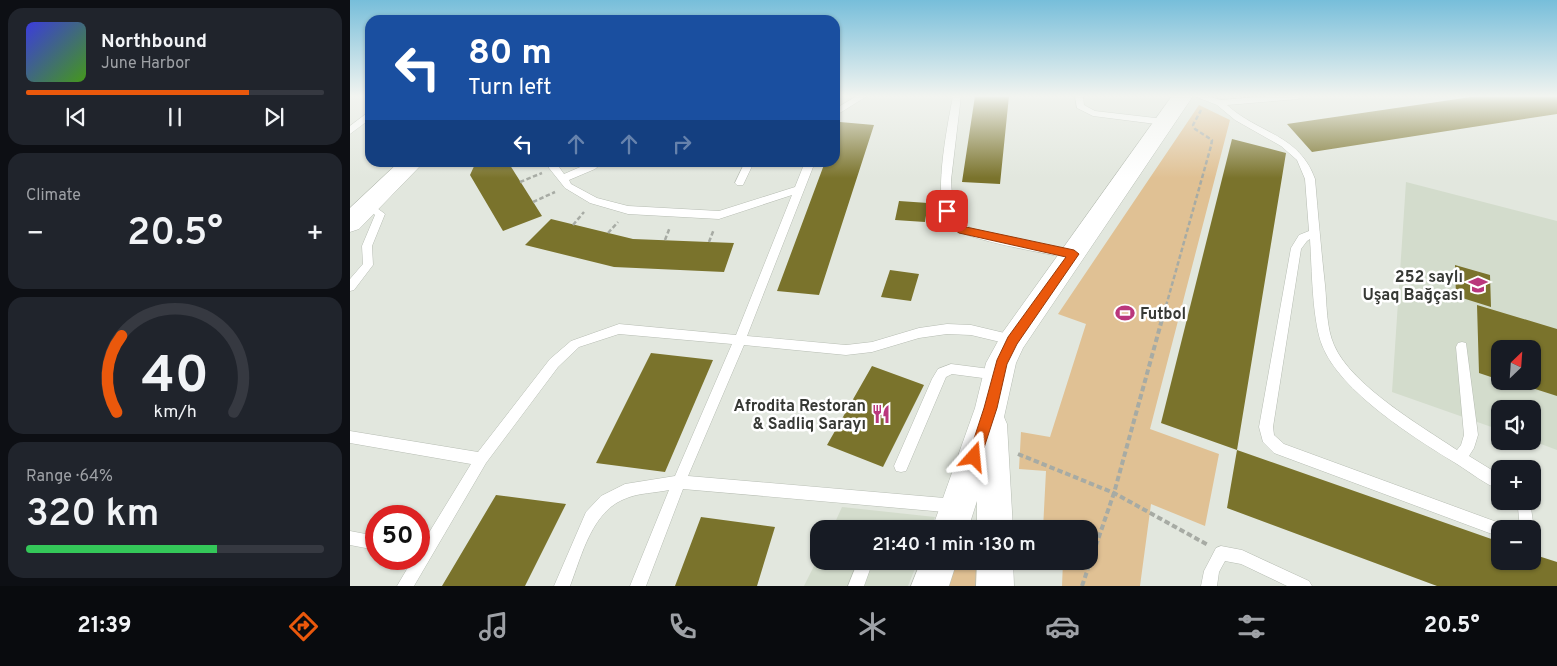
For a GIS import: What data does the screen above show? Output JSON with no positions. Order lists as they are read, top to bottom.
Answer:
{
  "places": {
    "school or university": ["252 saylı Uşaq Bağçası"],
    "sports": ["Futbol"],
    "restaurant": ["Afrodita Restoran & Sadliq Sarayı"]
  },
  "north": "top right",
  "page": {
    "turn": ["80 m", "Turn left"],
    "song": ["Northbound", "June Harbor"],
    "tile": [
      "Climate",
      ["Range · 64%", "320 km"]
    ],
    "heat": ["−", "20.5°", "+"],
    "map_buttons": ["+", "−"],
    "limit": "50",
    "trip": "21:40 · 1 min · 130 m",
    "tabs": ["21:39", "20.5°"],
    "gauge": ["40", "km/h"]
  }
}
